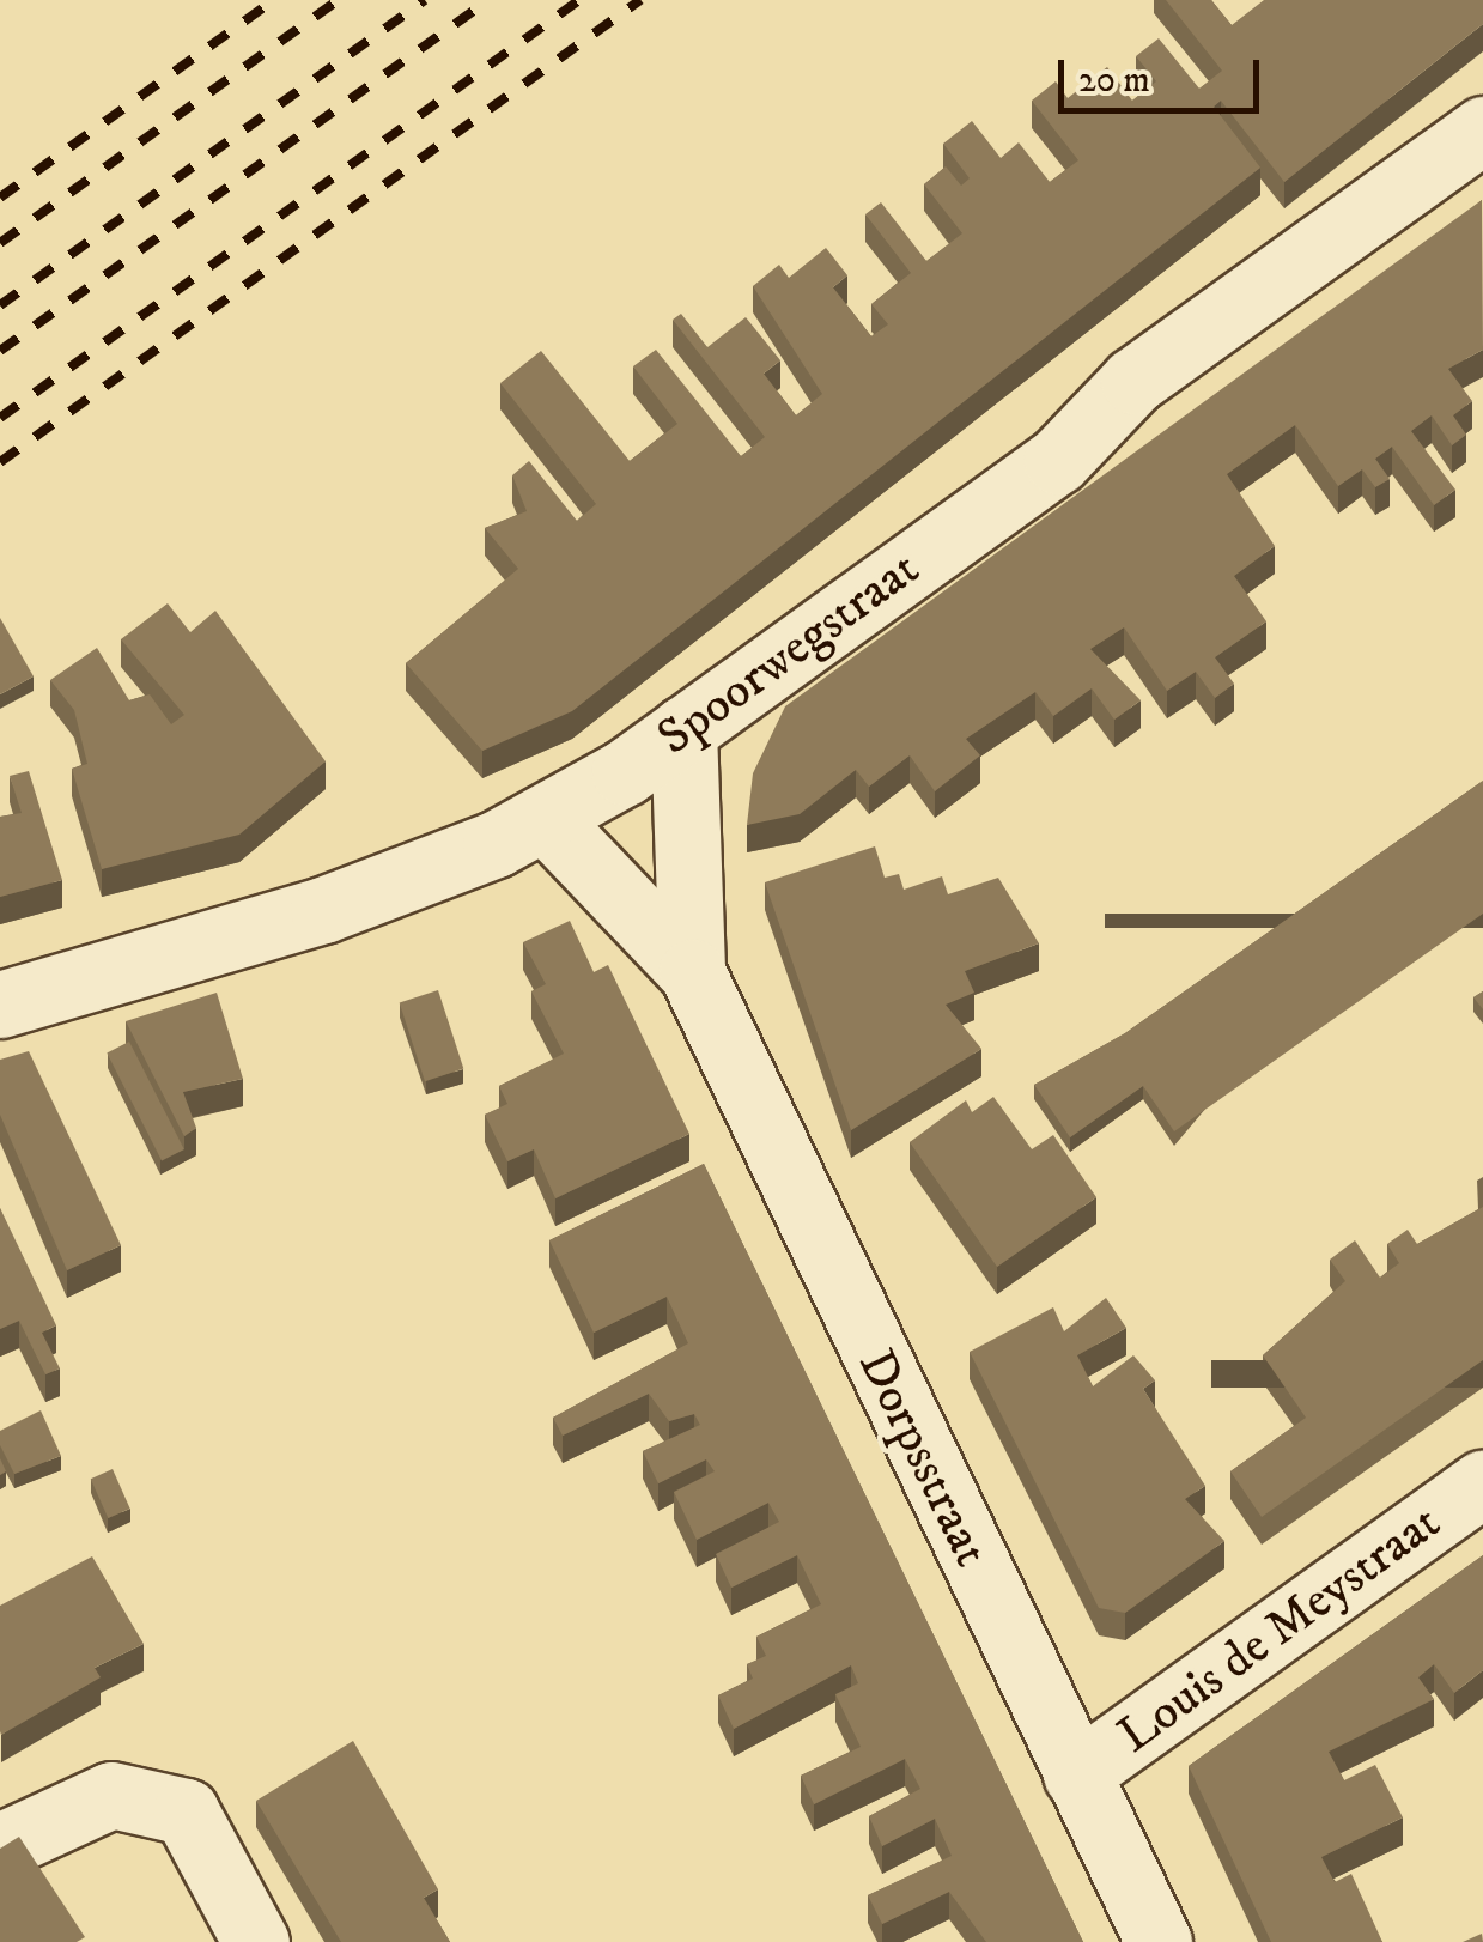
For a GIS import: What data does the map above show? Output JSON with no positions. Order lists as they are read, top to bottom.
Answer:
{
  "streets": {
    "street": ["Spoorwegstraat", "Dorpsstraat", "Louis de Meystraat"]
  },
  "crossings": [
    ["Spoorwegstraat", "Dorpsstraat"],
    ["Dorpsstraat", "Louis de Meystraat"]
  ],
  "scale_bar": "20 m"
}
